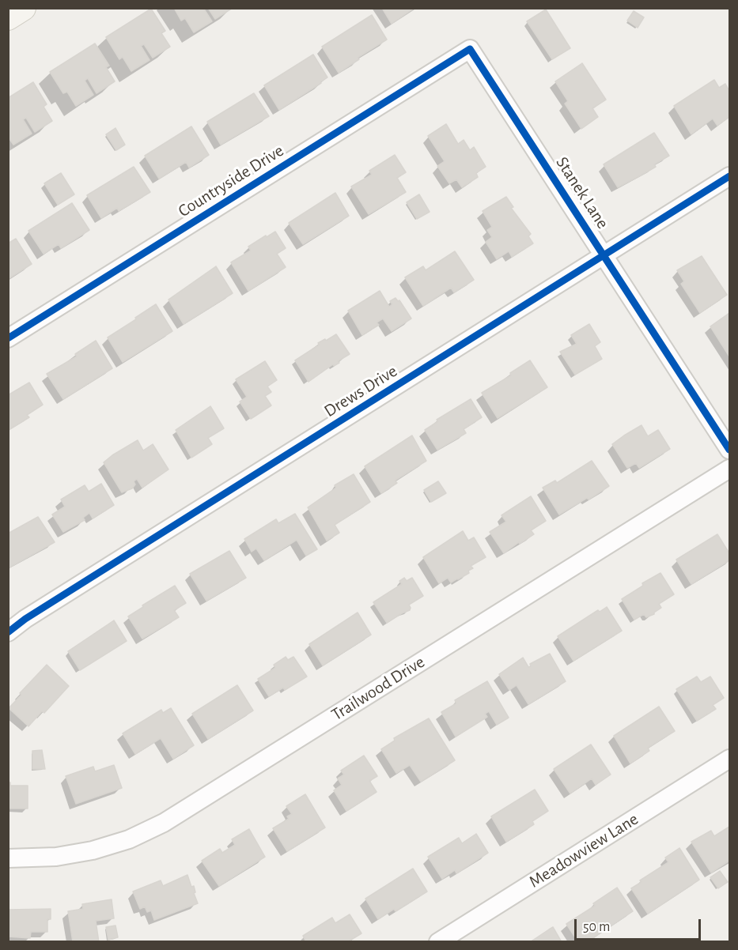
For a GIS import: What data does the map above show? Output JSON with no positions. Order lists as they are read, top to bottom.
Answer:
{
  "streets": {
    "street": [
      "Countryside Drive",
      "Stanek Lane",
      "Drews Drive",
      "Trailwood Drive",
      "Meadowview Lane"
    ]
  },
  "crossings": [
    ["Countryside Drive", "Stanek Lane"],
    ["Stanek Lane", "Drews Drive"]
  ],
  "scale_bar": "50 m"
}
